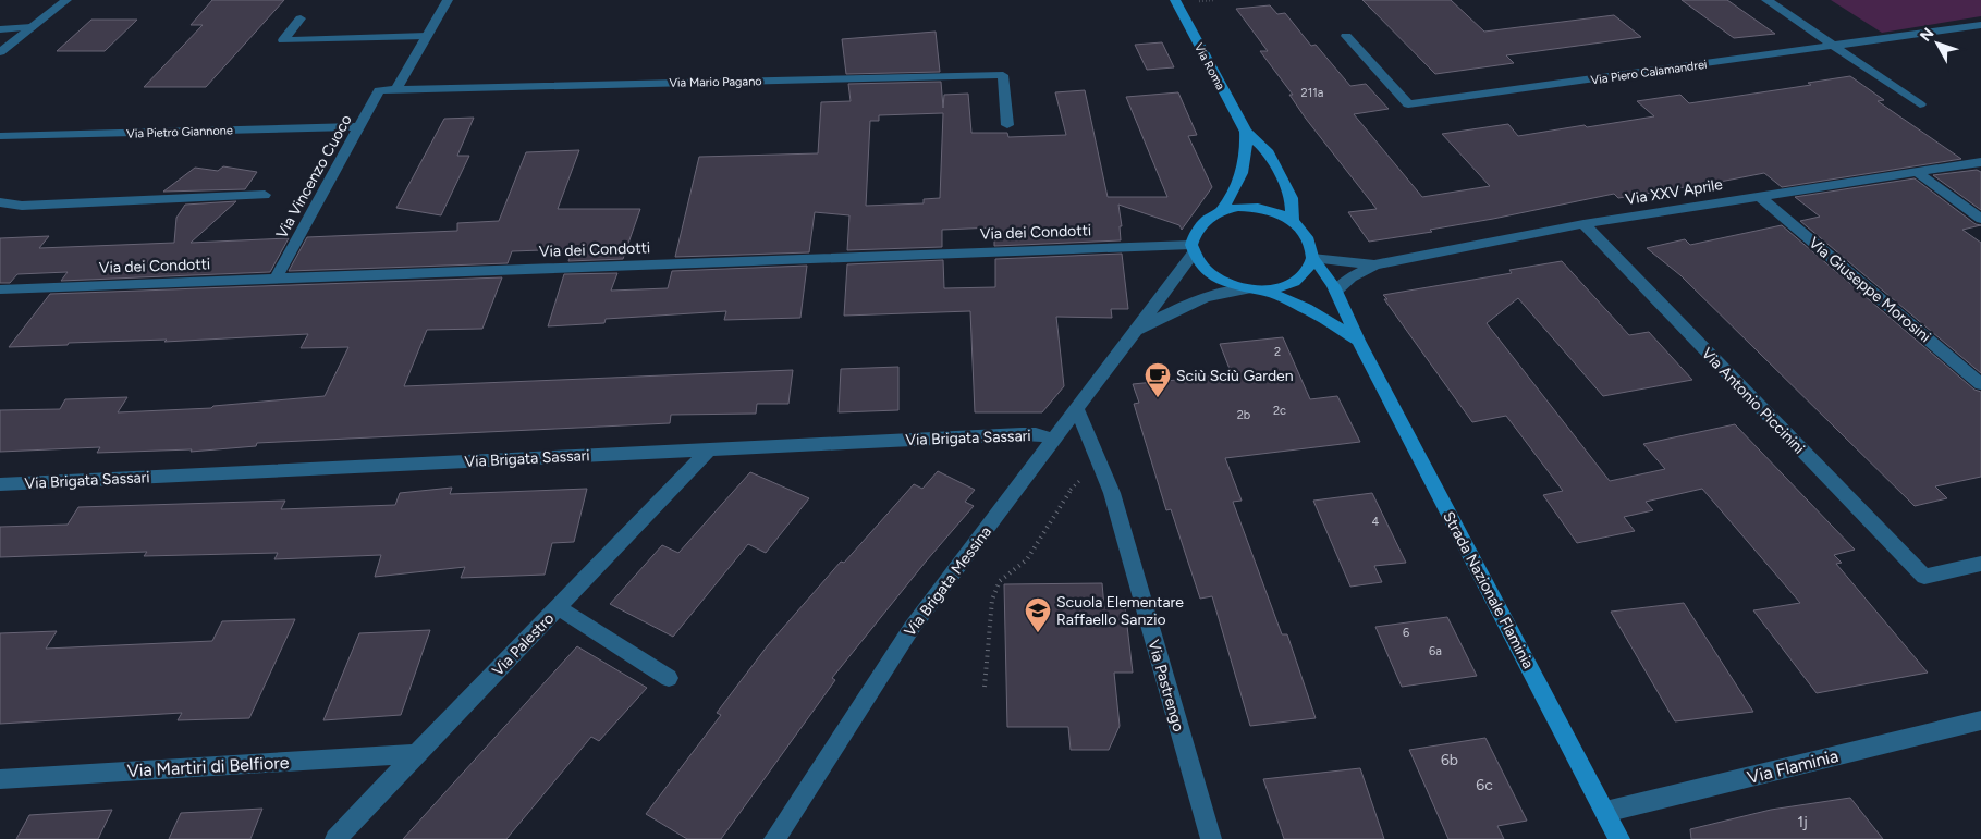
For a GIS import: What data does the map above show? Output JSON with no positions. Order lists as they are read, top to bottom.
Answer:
{
  "streets": {
    "main road": ["Via Roma", "Strada Nazionale Flaminia"],
    "street": [
      "Via Piero Calamandrei",
      "Via Mario Pagano",
      "Via Pietro Giannone",
      "Via Vincenzo Cuoco",
      "Via XXV Aprile",
      "Via dei Condotti",
      "Via Giuseppe Morosini",
      "Via Antonio Piccinini",
      "Via Brigata Sassari",
      "Via Brigata Messina",
      "Via Palestro",
      "Via Pastrengo",
      "Via Martiri di Belfiore",
      "Via Flaminia"
    ]
  },
  "crossings": [
    ["Via Roma", "Via XXV Aprile"],
    ["Via Roma", "Via dei Condotti"],
    ["Via Roma", "Via Brigata Messina"],
    ["Via Roma", "Strada Nazionale Flaminia"],
    ["Via Mario Pagano", "Via Vincenzo Cuoco"],
    ["Via Pietro Giannone", "Via Vincenzo Cuoco"],
    ["Via Vincenzo Cuoco", "Via dei Condotti"],
    ["Via XXV Aprile", "Via dei Condotti"],
    ["Via XXV Aprile", "Via Giuseppe Morosini"],
    ["Via XXV Aprile", "Via Antonio Piccinini"],
    ["Via XXV Aprile", "Via Brigata Messina"],
    ["Via XXV Aprile", "Strada Nazionale Flaminia"],
    ["Via dei Condotti", "Via Brigata Messina"],
    ["Via dei Condotti", "Strada Nazionale Flaminia"],
    ["Via Brigata Sassari", "Via Brigata Messina"],
    ["Via Brigata Sassari", "Via Palestro"],
    ["Via Brigata Messina", "Strada Nazionale Flaminia"],
    ["Via Brigata Messina", "Via Pastrengo"],
    ["Strada Nazionale Flaminia", "Via Flaminia"],
    ["Via Palestro", "Via Martiri di Belfiore"]
  ],
  "places": {
    "cafe": ["Sciù Sciù Garden"],
    "school or university": ["Scuola Elementare Raffaello Sanzio"]
  },
  "house_numbers": [
    "211a",
    "2",
    "2c",
    "2b",
    "4",
    "6",
    "6a",
    "6b",
    "6c",
    "1j"
  ],
  "north": "top left"
}
